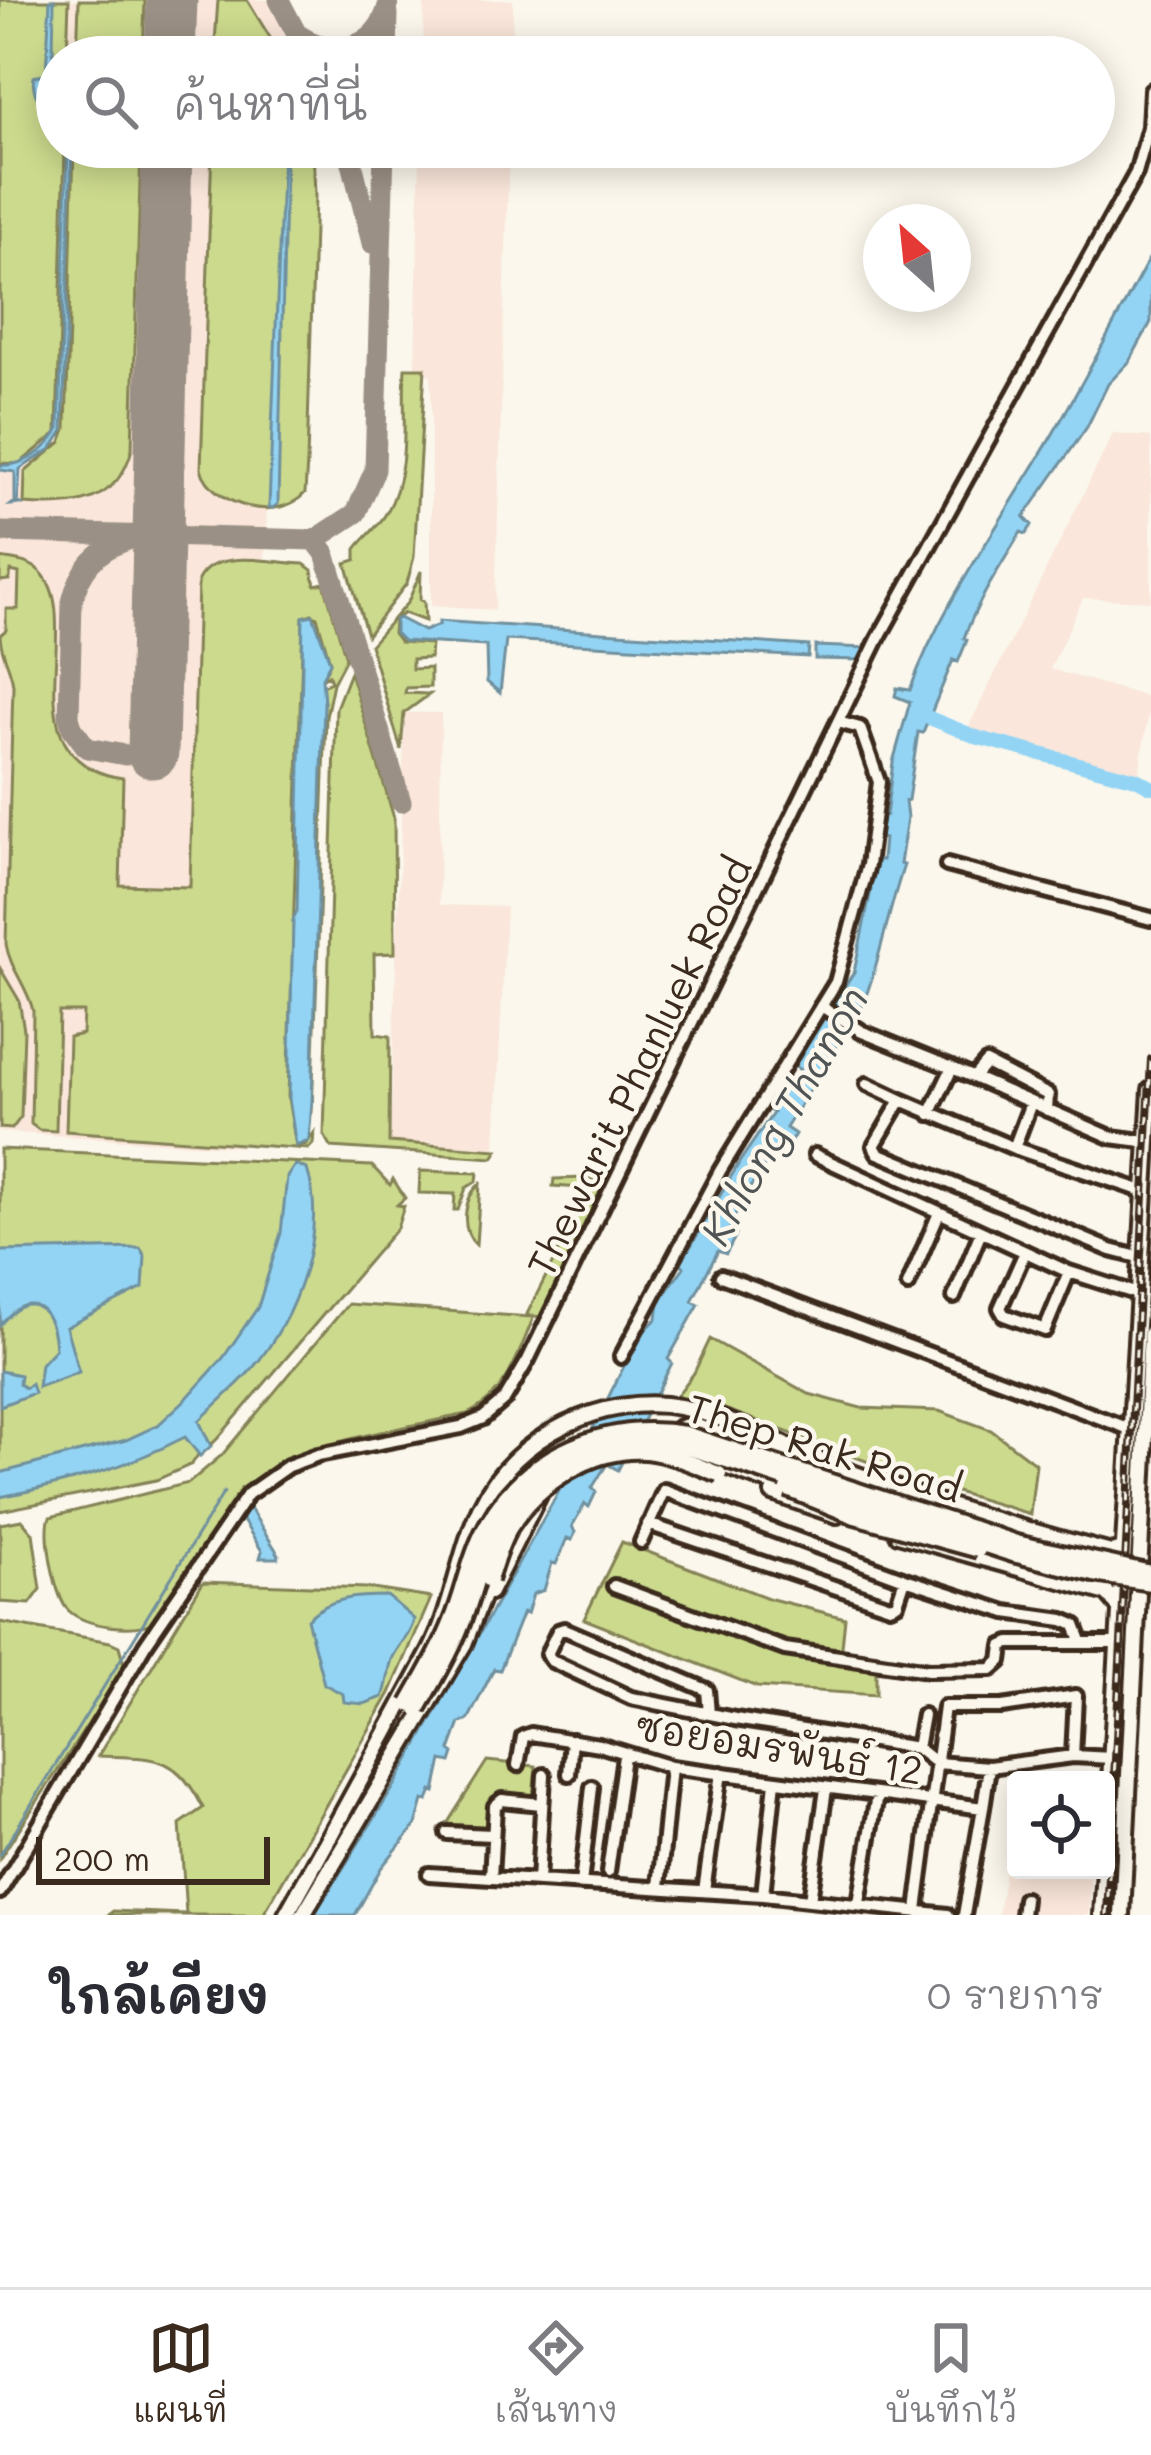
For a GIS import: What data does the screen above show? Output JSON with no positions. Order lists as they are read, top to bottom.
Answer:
{
  "streets": {
    "main road": ["Thep Rak Road"],
    "street": ["Thewarit Phanluek Road", "ซอยอมรพันธ์ 12"]
  },
  "water": ["Khlong Thanon"],
  "scale_bar": "200 m",
  "north": "top left",
  "page": {
    "search": "ค้นหาที่นี่",
    "scale": "200 m",
    "heading": ["ใกล้เคียง", "0 รายการ"],
    "nav": ["แผนที่", "เส้นทาง", "บันทึกไว้"]
  }
}
